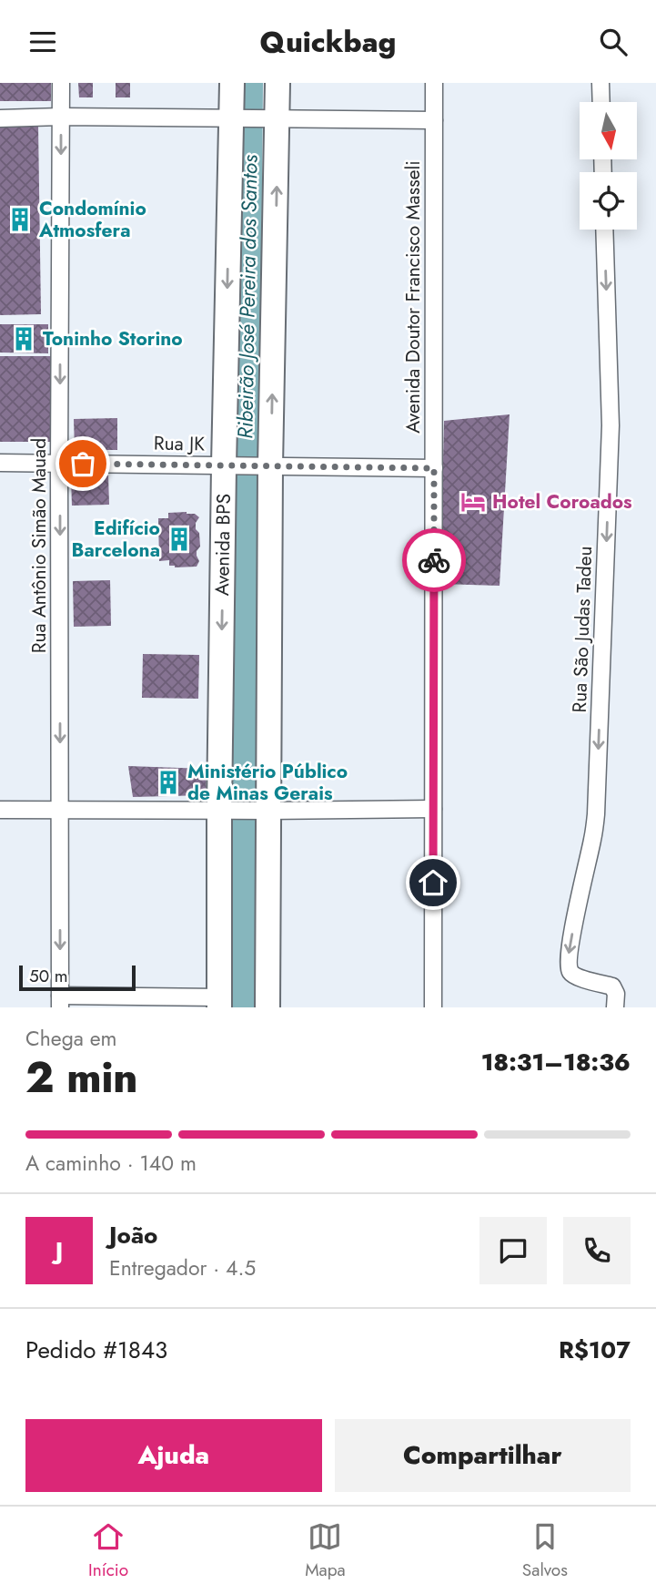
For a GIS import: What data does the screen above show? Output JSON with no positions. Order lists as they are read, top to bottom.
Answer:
{
  "streets": {
    "main road": ["Avenida BPS"],
    "street": [
      "Avenida Doutor Francisco Masseli",
      "Rua JK",
      "Rua Antônio Simão Mauad",
      "Rua São Judas Tadeu"
    ]
  },
  "crossings": [
    ["Avenida Doutor Francisco Masseli", "Rua JK"],
    ["Rua JK", "Avenida BPS"],
    ["Rua JK", "Rua Antônio Simão Mauad"]
  ],
  "one_way": ["Rua Antônio Simão Mauad", "Rua São Judas Tadeu"],
  "water": ["Ribeirão José Pereira dos Santos"],
  "places": {
    "building": [
      "Condomínio Atmosfera",
      "Toninho Storino",
      "Edifício Barcelona",
      "Ministério Público de Minas Gerais"
    ],
    "hotel": ["Hotel Coroados"]
  },
  "scale_bar": "50 m",
  "north": "bottom",
  "page": {
    "header": "Quickbag",
    "scale": "50 m",
    "heading": ["2 min", "Chega em", "18:31–18:36"],
    "panel": [
      "João",
      "Entregador · 4.5",
      "Pedido #1843",
      "R$107"
    ],
    "bar": "A caminho · 140 m",
    "round": "J",
    "buttons": ["Ajuda", "Compartilhar"],
    "tabs": ["Início", "Mapa", "Salvos"]
  }
}
